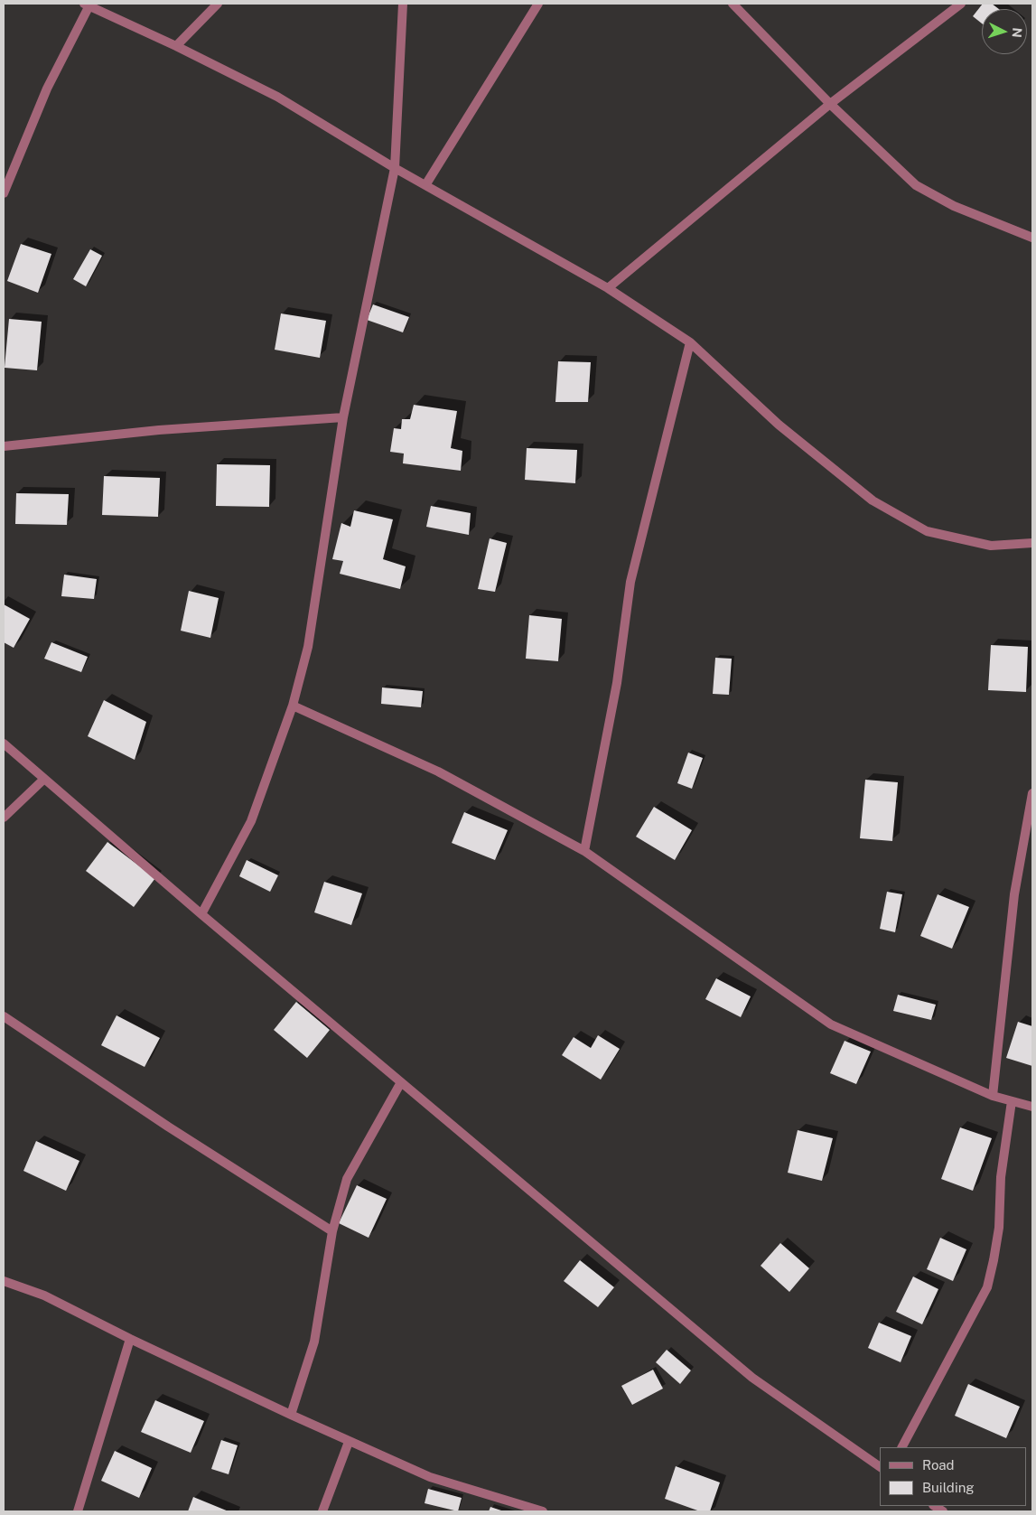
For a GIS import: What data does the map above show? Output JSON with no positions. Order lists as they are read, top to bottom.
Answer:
{
  "legend": ["Road", "Building"],
  "north": "right"
}
